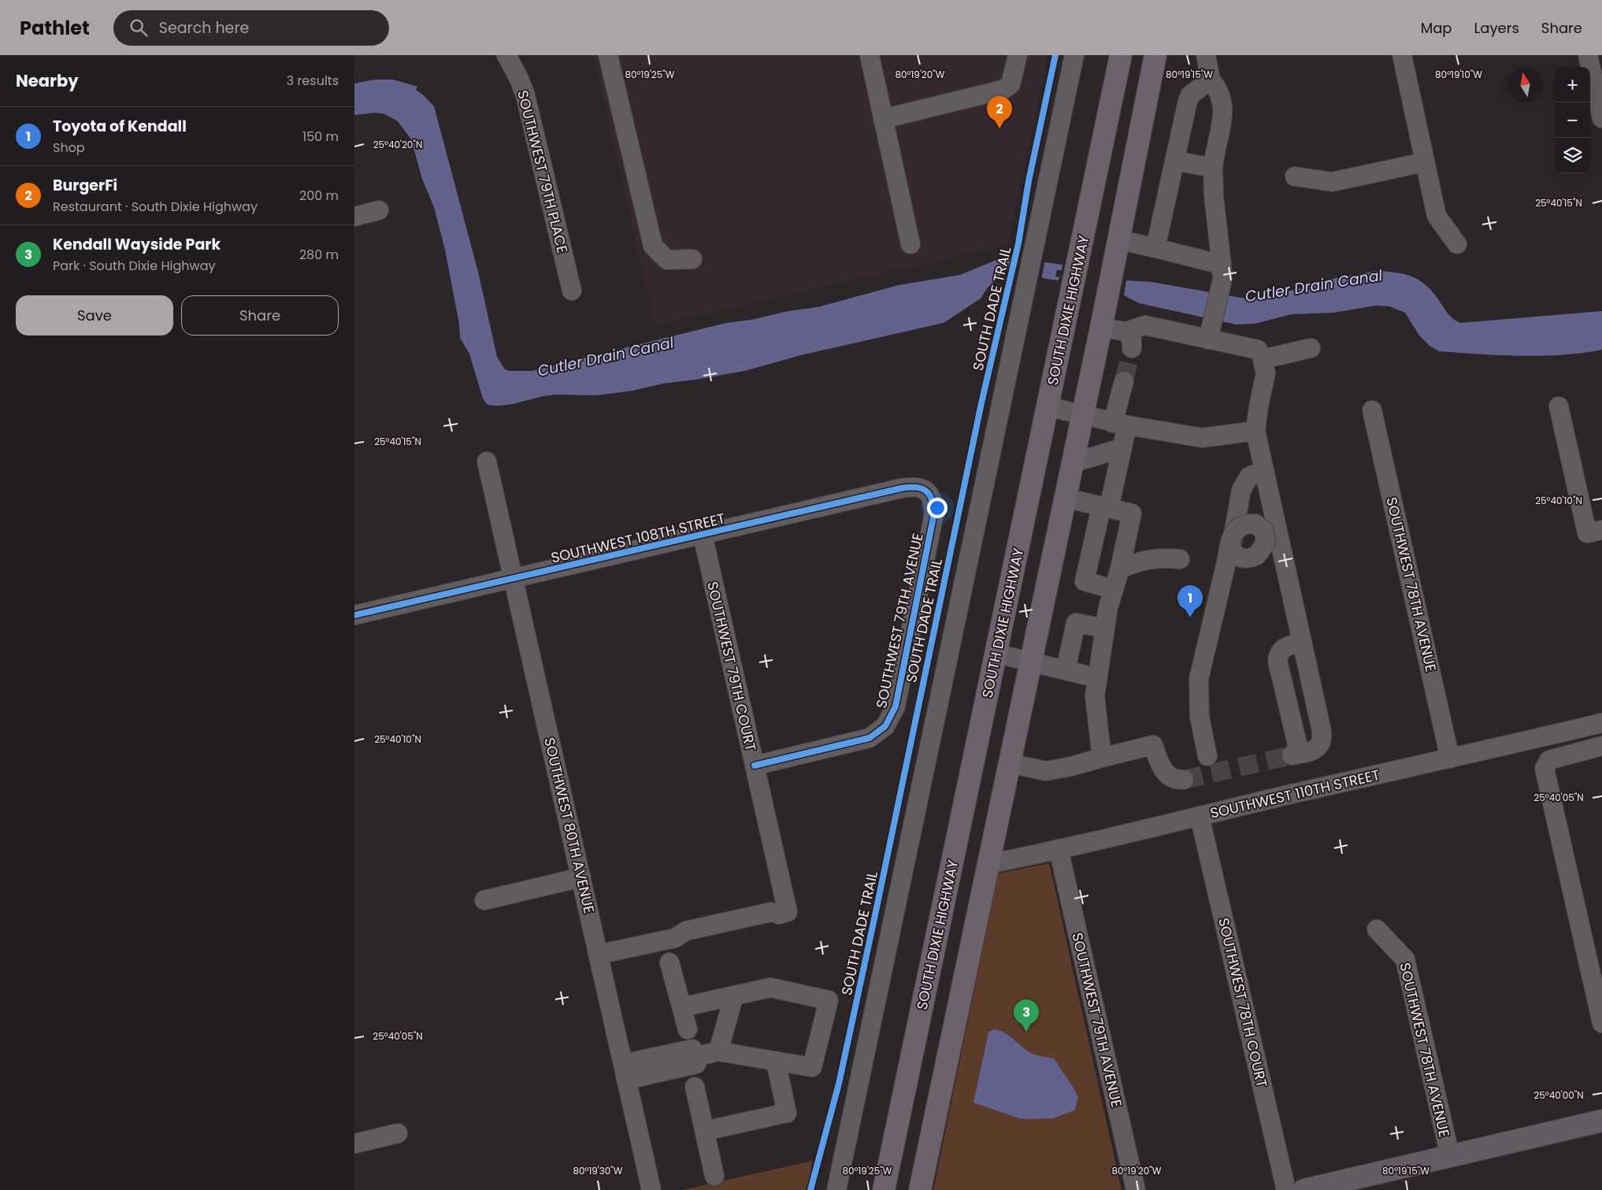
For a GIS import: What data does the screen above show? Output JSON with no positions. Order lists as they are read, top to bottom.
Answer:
{
  "streets": {
    "highway": ["SOUTH DIXIE HIGHWAY"],
    "street": [
      "SOUTHWEST 79TH PLACE",
      "SOUTHWEST 108TH STREET",
      "SOUTHWEST 78TH AVENUE",
      "SOUTHWEST 79TH AVENUE",
      "SOUTHWEST 79TH COURT",
      "SOUTHWEST 110TH STREET",
      "SOUTHWEST 80TH AVENUE",
      "SOUTHWEST 78TH COURT"
    ],
    "cycle path": ["SOUTH DADE TRAIL"]
  },
  "crossings": [
    ["SOUTHWEST 108TH STREET", "SOUTHWEST 79TH AVENUE"],
    ["SOUTHWEST 108TH STREET", "SOUTHWEST 79TH COURT"],
    ["SOUTHWEST 108TH STREET", "SOUTHWEST 80TH AVENUE"],
    ["SOUTHWEST 78TH AVENUE", "SOUTHWEST 110TH STREET"],
    ["SOUTHWEST 79TH AVENUE", "SOUTHWEST 79TH COURT"],
    ["SOUTHWEST 79TH AVENUE", "SOUTHWEST 110TH STREET"],
    ["SOUTHWEST 79TH COURT", "SOUTHWEST 80TH AVENUE"],
    ["SOUTHWEST 110TH STREET", "SOUTHWEST 78TH COURT"]
  ],
  "water": ["Cutler Drain Canal"],
  "north": "top",
  "page": {
    "header": "Pathlet",
    "search": "Search here",
    "nav": ["Map", "Layers", "Share"],
    "heading": ["Nearby", "3 results"],
    "map_buttons": ["+", "−"],
    "pins": ["2", "1", "3"],
    "list": [
      {
        "mark": "1",
        "name": "Toyota of Kendall",
        "note": "Shop",
        "value": "150 m"
      },
      {
        "mark": "2",
        "name": "BurgerFi",
        "note": "Restaurant · South Dixie Highway",
        "value": "200 m"
      },
      {
        "mark": "3",
        "name": "Kendall Wayside Park",
        "note": "Park · South Dixie Highway",
        "value": "280 m"
      }
    ],
    "buttons": ["Save", "Share"]
  },
  "coordinates": [
    "80°19'10\"W",
    "80°19'25\"W",
    "80°19'20\"W",
    "80°19'15\"W",
    "25°40'20\"N",
    "25°40'15\"N",
    "25°40'10\"N",
    "25°40'05\"N",
    "25°40'00\"N",
    "80°19'30\"W"
  ]
}
